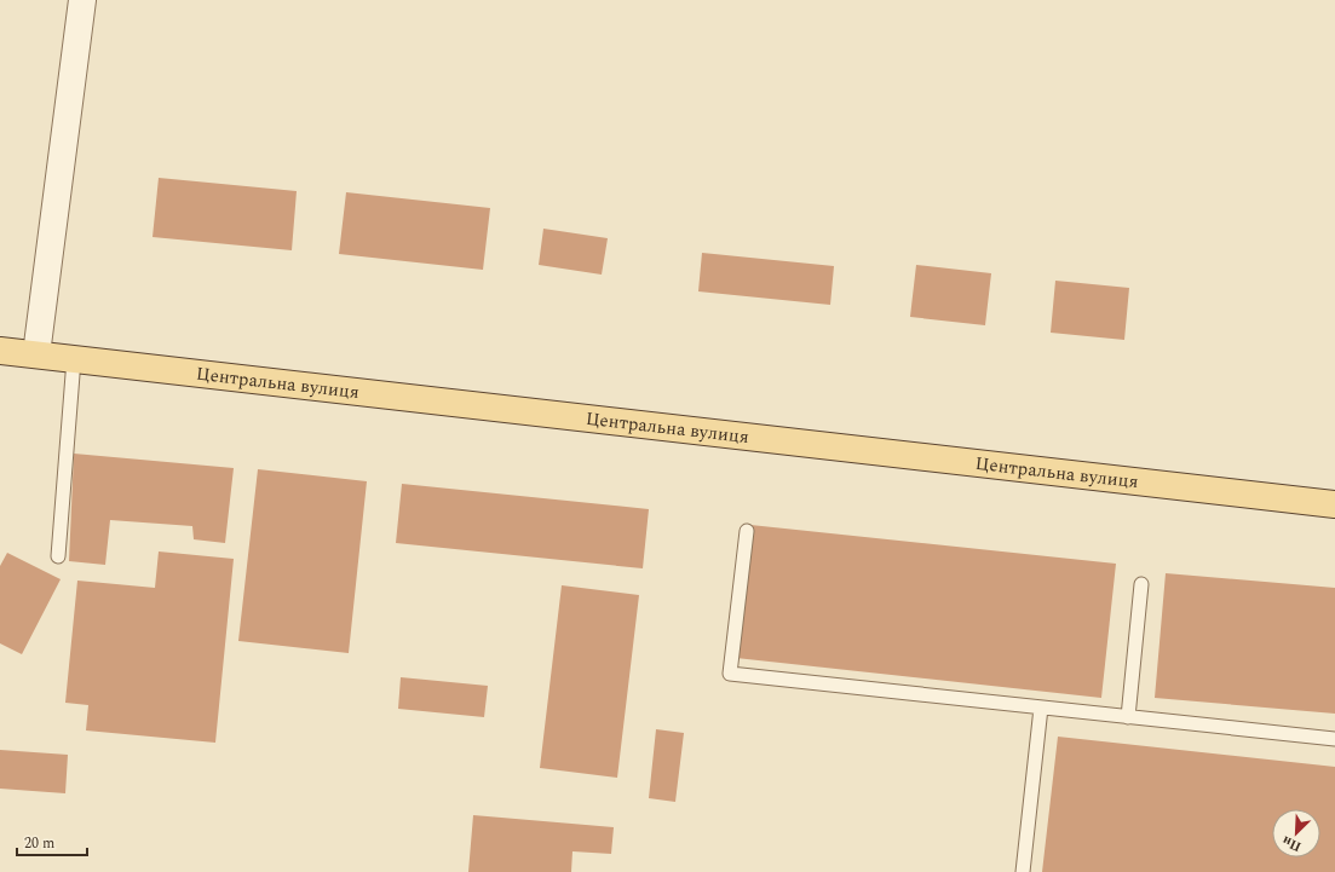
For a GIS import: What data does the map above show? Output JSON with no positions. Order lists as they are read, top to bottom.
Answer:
{
  "streets": {
    "main road": ["Центральна вулиця"]
  },
  "scale_bar": "20 m",
  "north": "bottom left"
}
